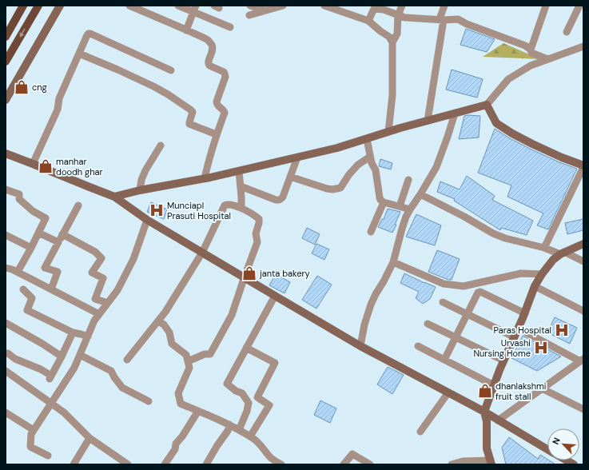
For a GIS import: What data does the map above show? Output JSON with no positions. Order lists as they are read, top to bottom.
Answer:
{
  "places": {
    "shop": [
      "cng",
      "manhar doodh ghar",
      "janta bakery",
      "dhanlakshmi fruit stall"
    ],
    "hospital": ["Munciapl Prasuti Hospital", "Paras Hospital", "Urvashi Nursing Home"]
  },
  "north": "top left"
}
